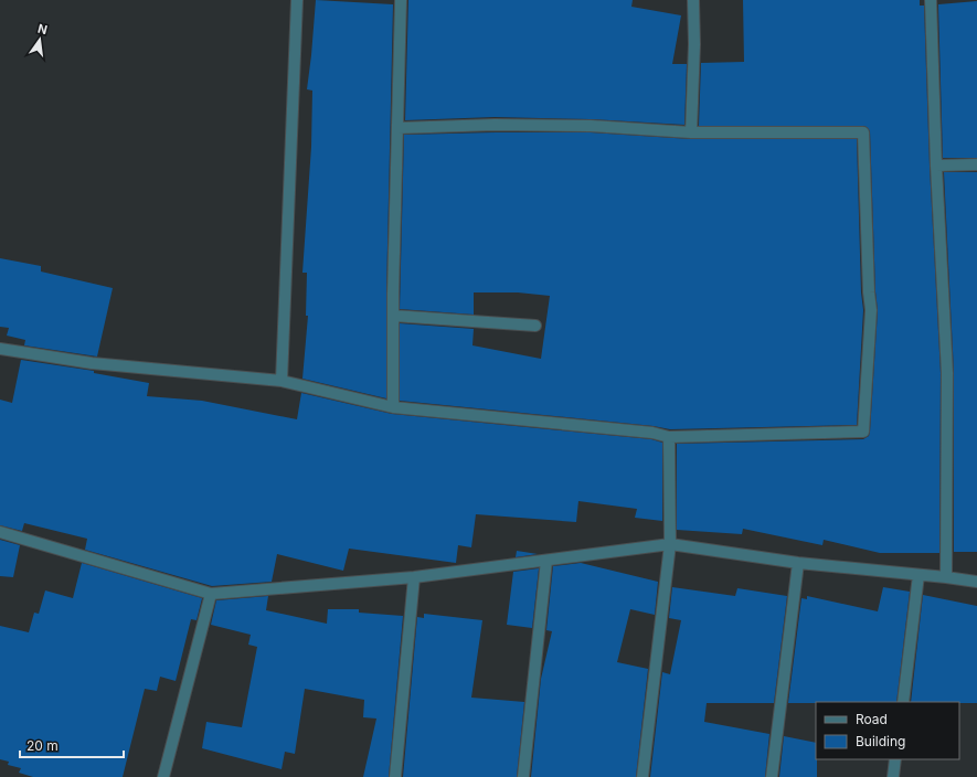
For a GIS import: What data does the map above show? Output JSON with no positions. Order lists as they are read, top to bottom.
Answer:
{
  "legend": ["Road", "Building"],
  "scale_bar": "20 m",
  "north": "top"
}
